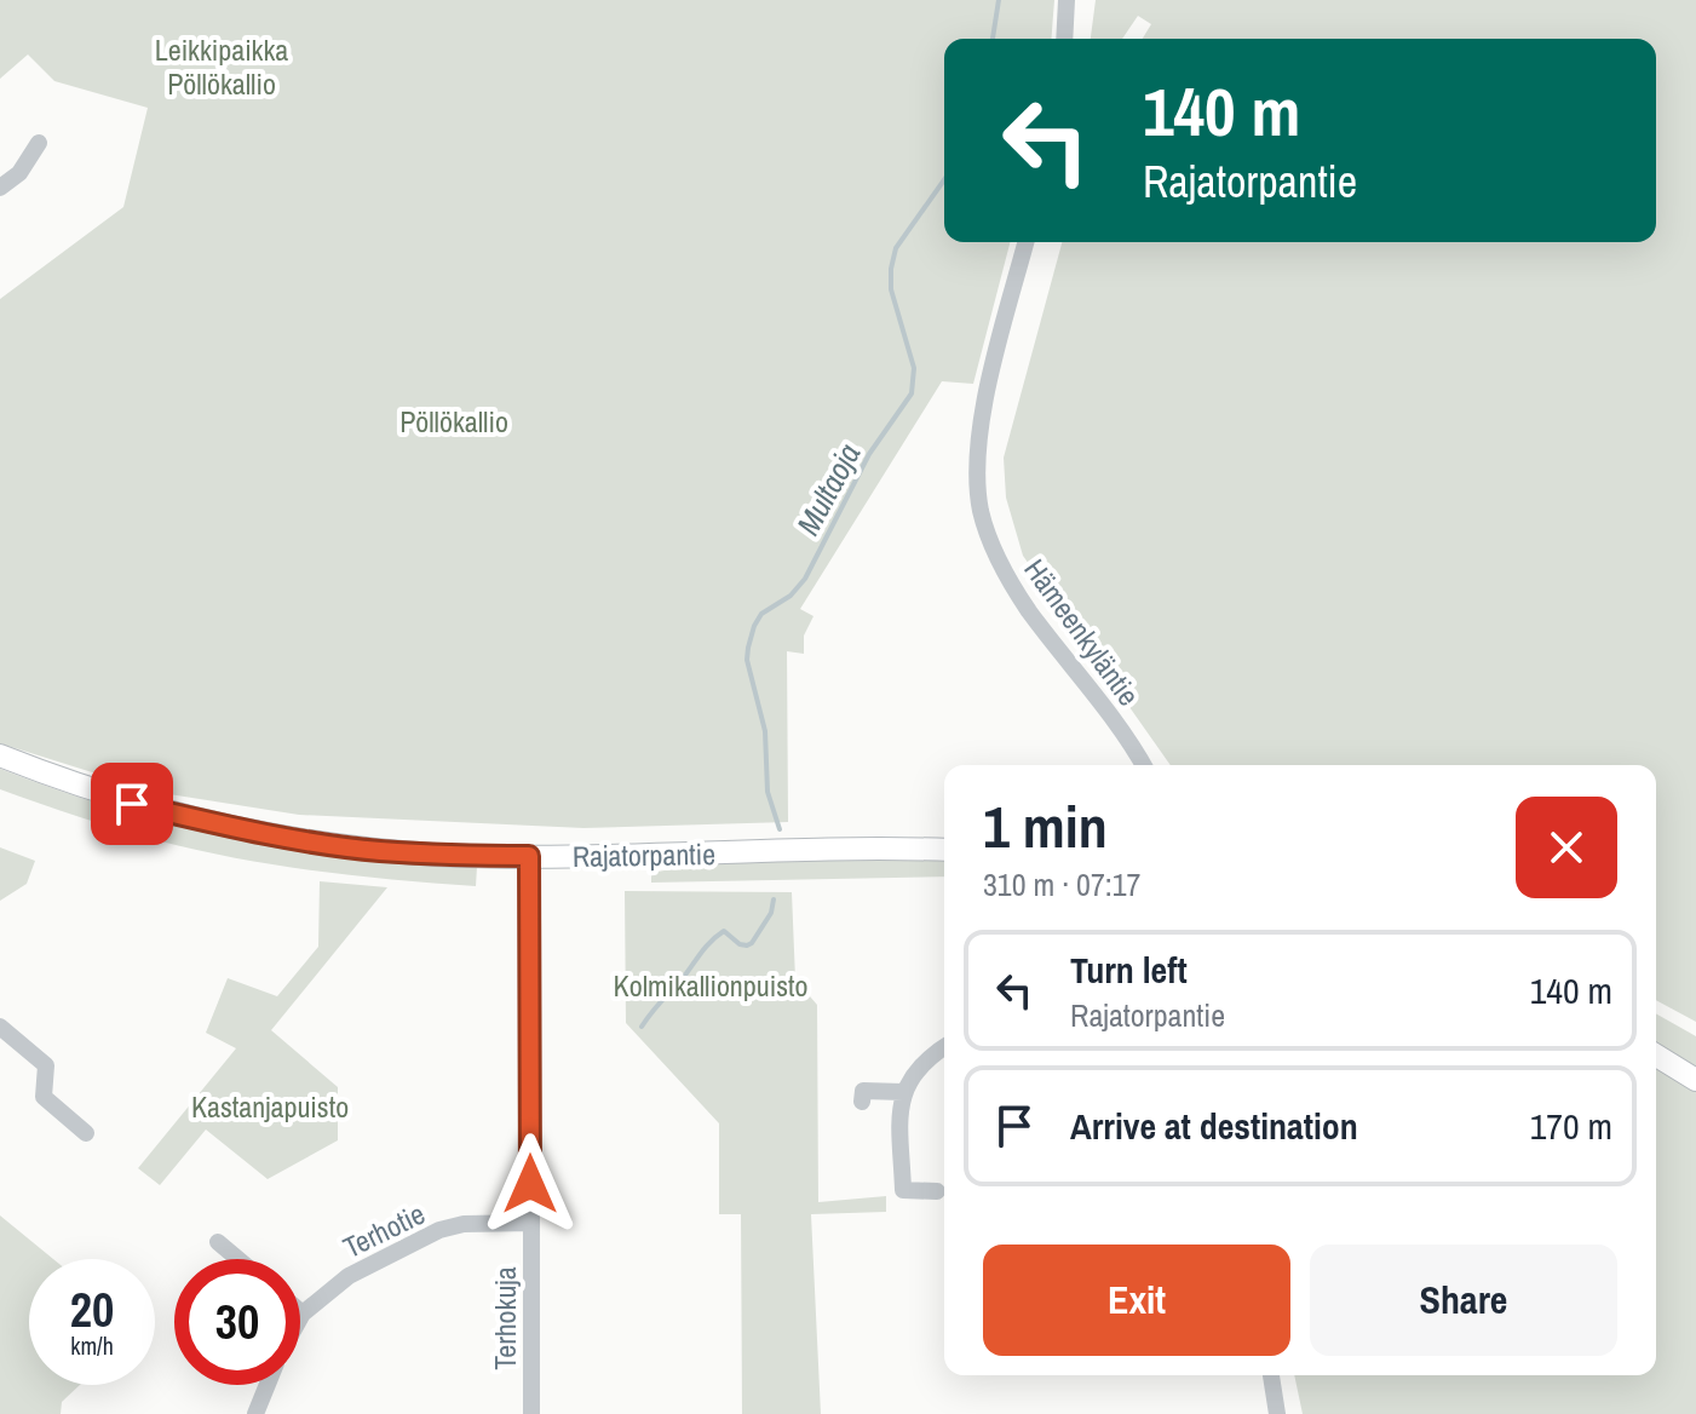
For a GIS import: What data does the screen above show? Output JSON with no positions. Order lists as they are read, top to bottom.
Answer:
{
  "streets": {
    "main road": ["Rajatorpantie"],
    "street": ["Hämeenkyläntie", "Terhotie", "Terhokuja"]
  },
  "crossings": [
    ["Terhotie", "Terhokuja"]
  ],
  "water": ["Multaoja"],
  "parks": [
    "Leikkipaikka Pöllökallio",
    "Pöllökallio",
    "Kolmikallionpuisto",
    "Kastanjapuisto"
  ],
  "page": {
    "turn": ["140 m", "Rajatorpantie"],
    "heading": ["1 min", "310 m · 07:17"],
    "list": [
      {
        "name": "Turn left",
        "note": "Rajatorpantie",
        "value": "140 m"
      },
      {
        "name": "Arrive at destination",
        "value": "170 m"
      }
    ],
    "buttons": ["Exit", "Share"],
    "speed": "20 km/h",
    "limit": "30"
  }
}
